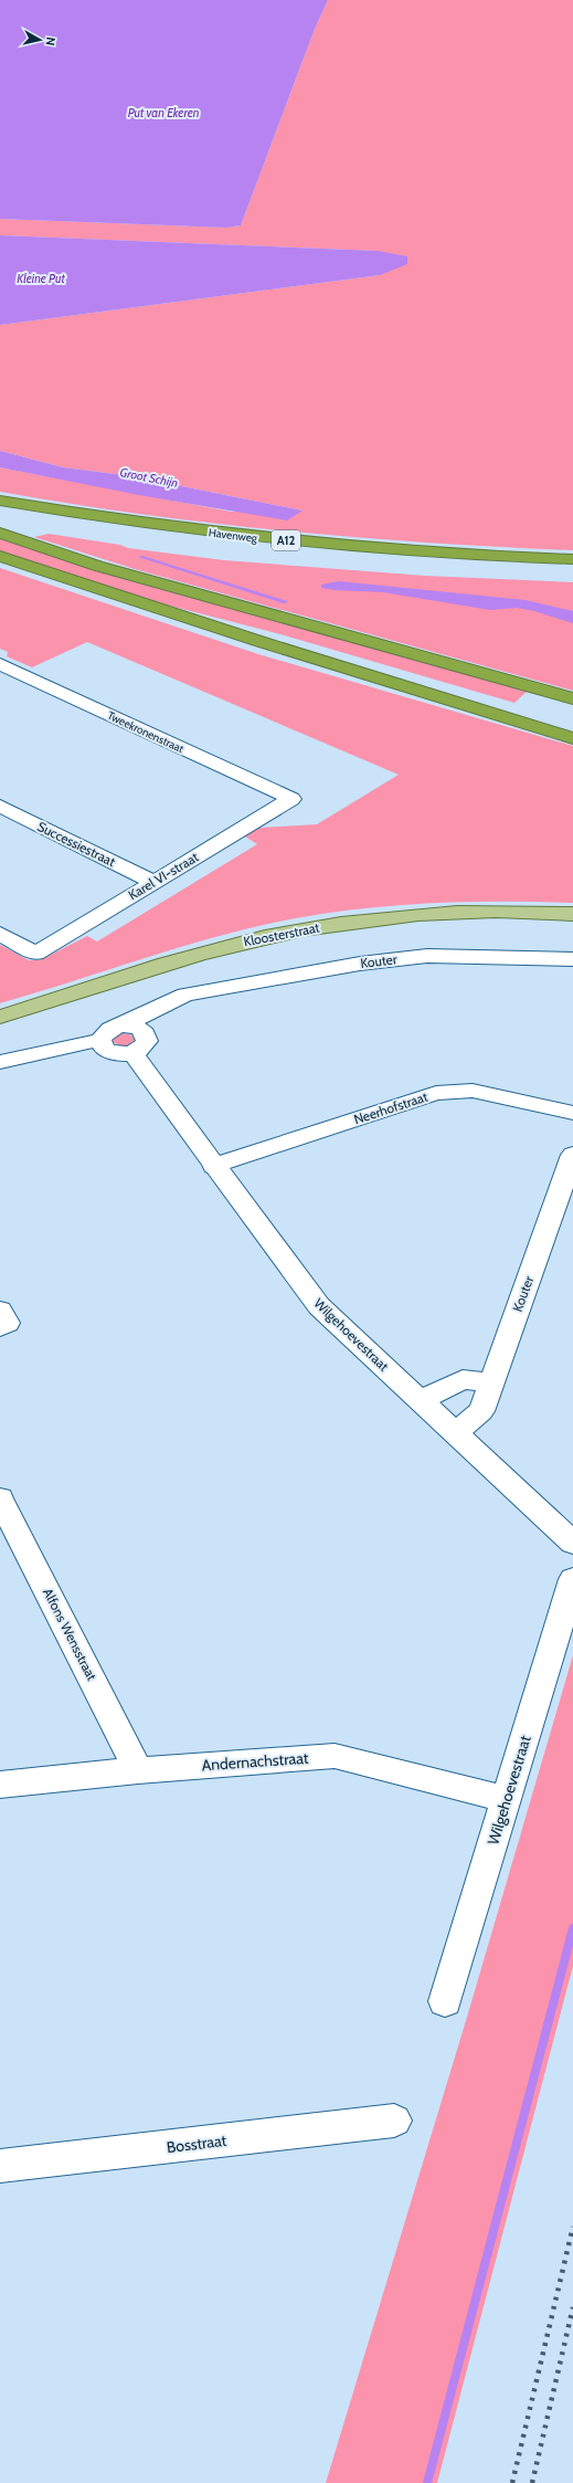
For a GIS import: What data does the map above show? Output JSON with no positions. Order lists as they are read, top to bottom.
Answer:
{
  "streets": {
    "highway": ["Havenweg", "A12"],
    "main road": ["Kloosterstraat"],
    "street": [
      "Tweekronenstraat",
      "Successiestraat",
      "Karel VI-straat",
      "Kouter",
      "Neerhofstraat",
      "Wilgehoevestraat",
      "Alfons Wensstraat",
      "Andernachstraat",
      "Bosstraat"
    ]
  },
  "crossings": [
    ["Tweekronenstraat", "Karel VI-straat"],
    ["Successiestraat", "Karel VI-straat"],
    ["Kouter", "Wilgehoevestraat"],
    ["Neerhofstraat", "Wilgehoevestraat"],
    ["Wilgehoevestraat", "Andernachstraat"],
    ["Alfons Wensstraat", "Andernachstraat"]
  ],
  "water": ["Put van Ekeren", "Kleine Put", "Groot Schijn"],
  "north": "right"
}
